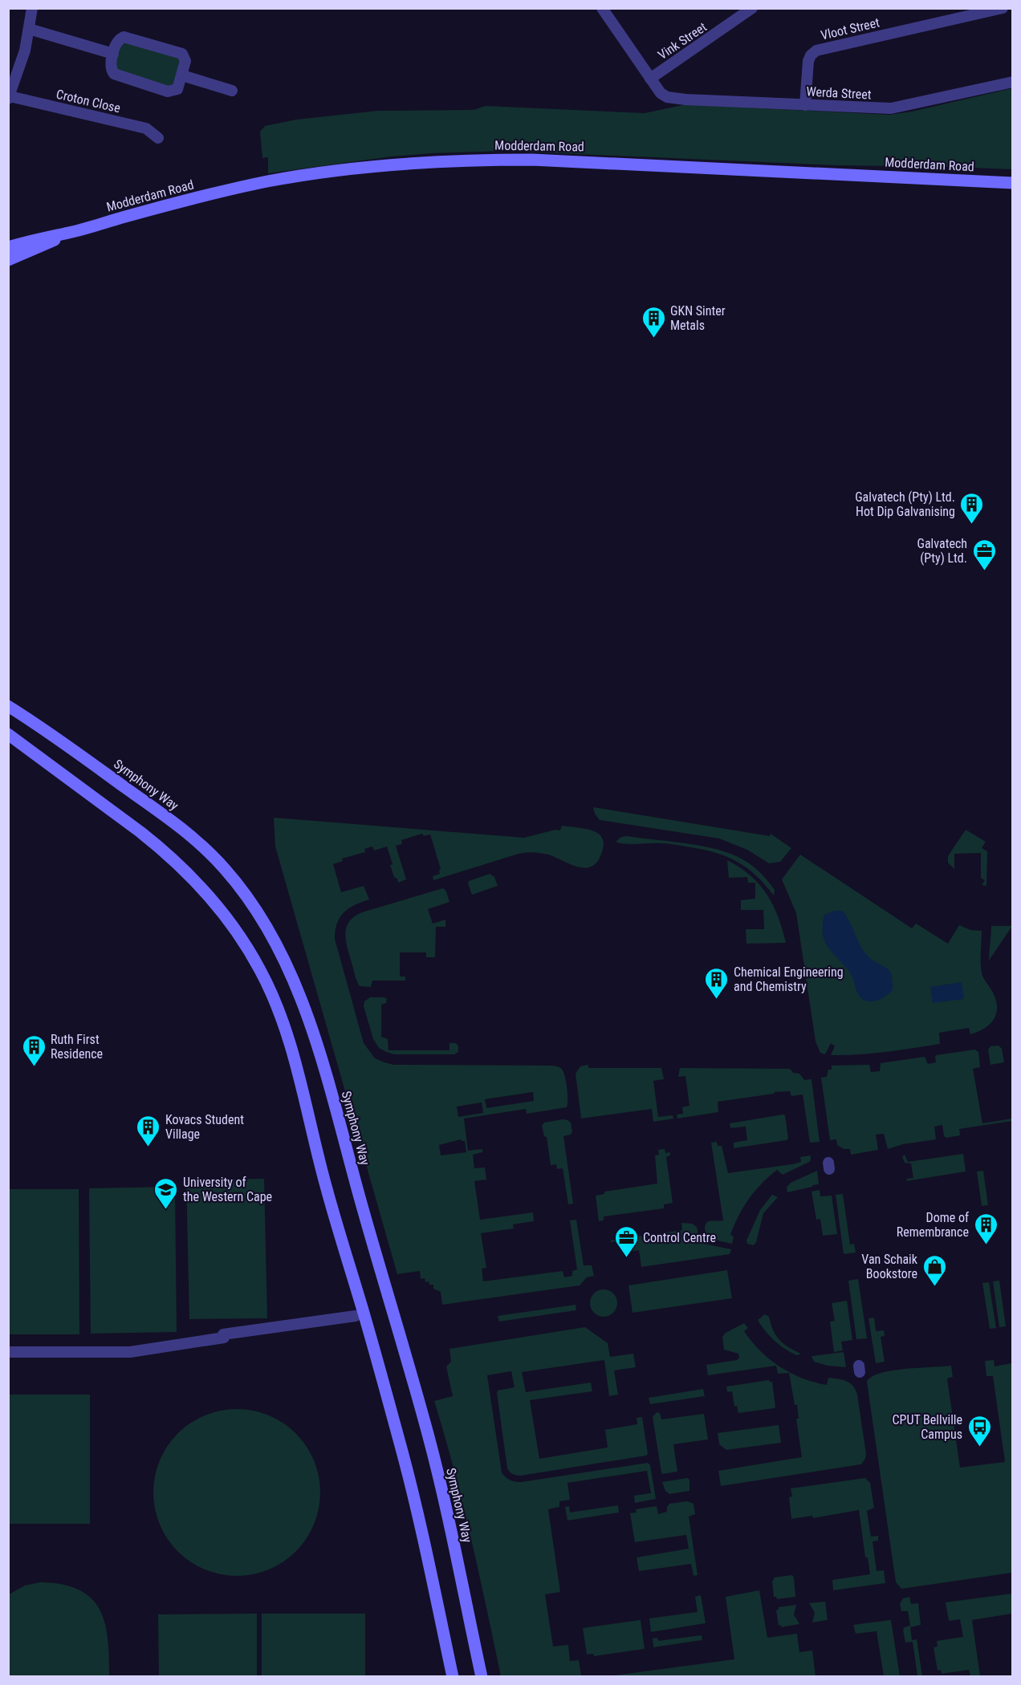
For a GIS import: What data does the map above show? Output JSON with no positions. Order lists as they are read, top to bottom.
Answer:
{
  "streets": {
    "main road": ["Modderdam Road", "Symphony Way"],
    "street": [
      "Vloot Street",
      "Vink Street",
      "Werda Street",
      "Croton Close"
    ]
  },
  "crossings": [
    ["Vloot Street", "Werda Street"],
    ["Vink Street", "Werda Street"]
  ],
  "places": {
    "building": [
      "GKN Sinter Metals",
      "Galvatech (Pty) Ltd. Hot Dip Galvanising",
      "Chemical Engineering and Chemistry",
      "Ruth First Residence",
      "Kovacs Student Village",
      "Dome of Remembrance"
    ],
    "office": ["Galvatech (Pty) Ltd.", "Control Centre"],
    "school or university": ["University of the Western Cape"],
    "shop": ["Van Schaik Bookstore"],
    "bus stop": ["CPUT Bellville Campus"]
  }
}
